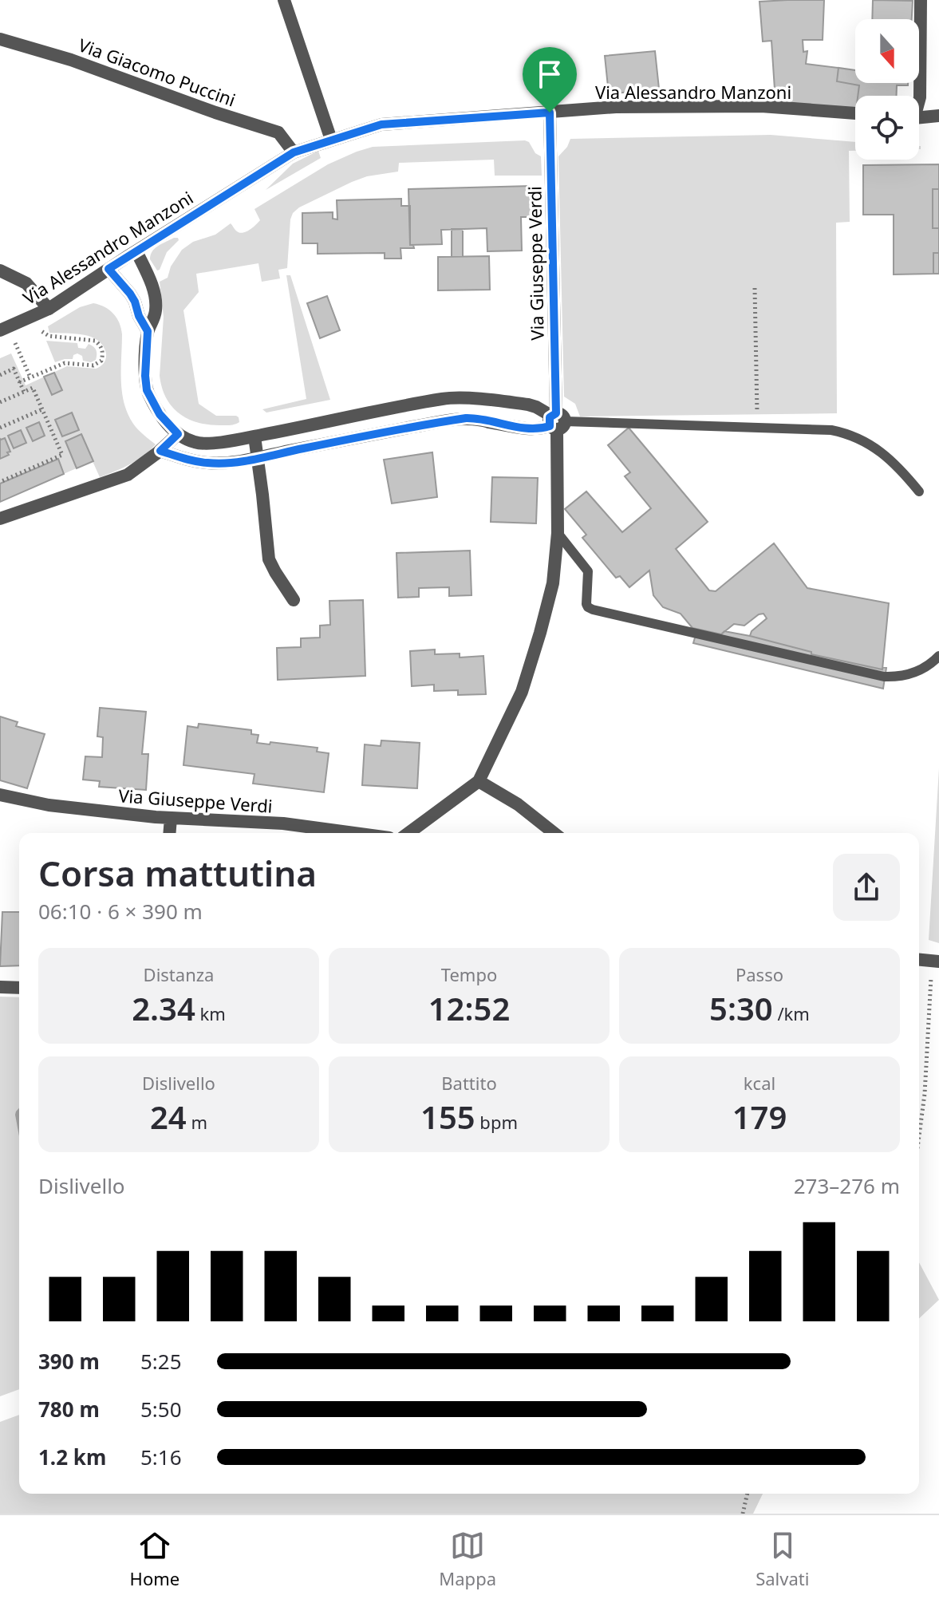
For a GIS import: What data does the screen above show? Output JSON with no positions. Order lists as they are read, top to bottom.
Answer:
{
  "streets": {
    "street": ["Via Giacomo Puccini", "Via Alessandro Manzoni", "Via Giuseppe Verdi"]
  },
  "crossings": [
    ["Via Giacomo Puccini", "Via Alessandro Manzoni"],
    ["Via Alessandro Manzoni", "Via Giuseppe Verdi"]
  ],
  "north": "bottom",
  "page": {
    "heading": ["Corsa mattutina", "06:10 · 6 × 390 m"],
    "stats": [
      ["Distanza", "2.34 km"],
      ["Tempo", "12:52"],
      ["Passo", "5:30 /km"],
      ["Dislivello", "24 m"],
      ["Battito", "155 bpm"],
      ["kcal", "179"]
    ],
    "chart": ["Dislivello", "273–276 m"],
    "list": [
      {
        "name": "390 m",
        "note": "5:25"
      },
      {
        "name": "780 m",
        "note": "5:50"
      },
      {
        "name": "1.2 km",
        "note": "5:16"
      }
    ],
    "tabs": ["Home", "Mappa", "Salvati"]
  }
}
